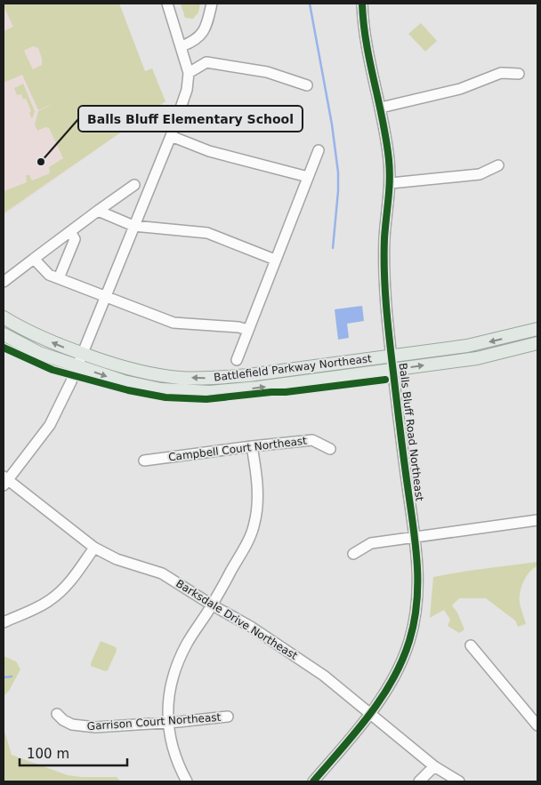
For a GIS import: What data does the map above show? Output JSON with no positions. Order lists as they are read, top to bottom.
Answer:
{
  "streets": {
    "main road": ["Battlefield Parkway Northeast"],
    "street": [
      "Balls Bluff Road Northeast",
      "Campbell Court Northeast",
      "Barksdale Drive Northeast",
      "Garrison Court Northeast"
    ]
  },
  "crossings": [
    ["Battlefield Parkway Northeast", "Balls Bluff Road Northeast"],
    ["Balls Bluff Road Northeast", "Barksdale Drive Northeast"]
  ],
  "places": ["Balls Bluff Elementary School"],
  "scale_bar": "100 m"
}
